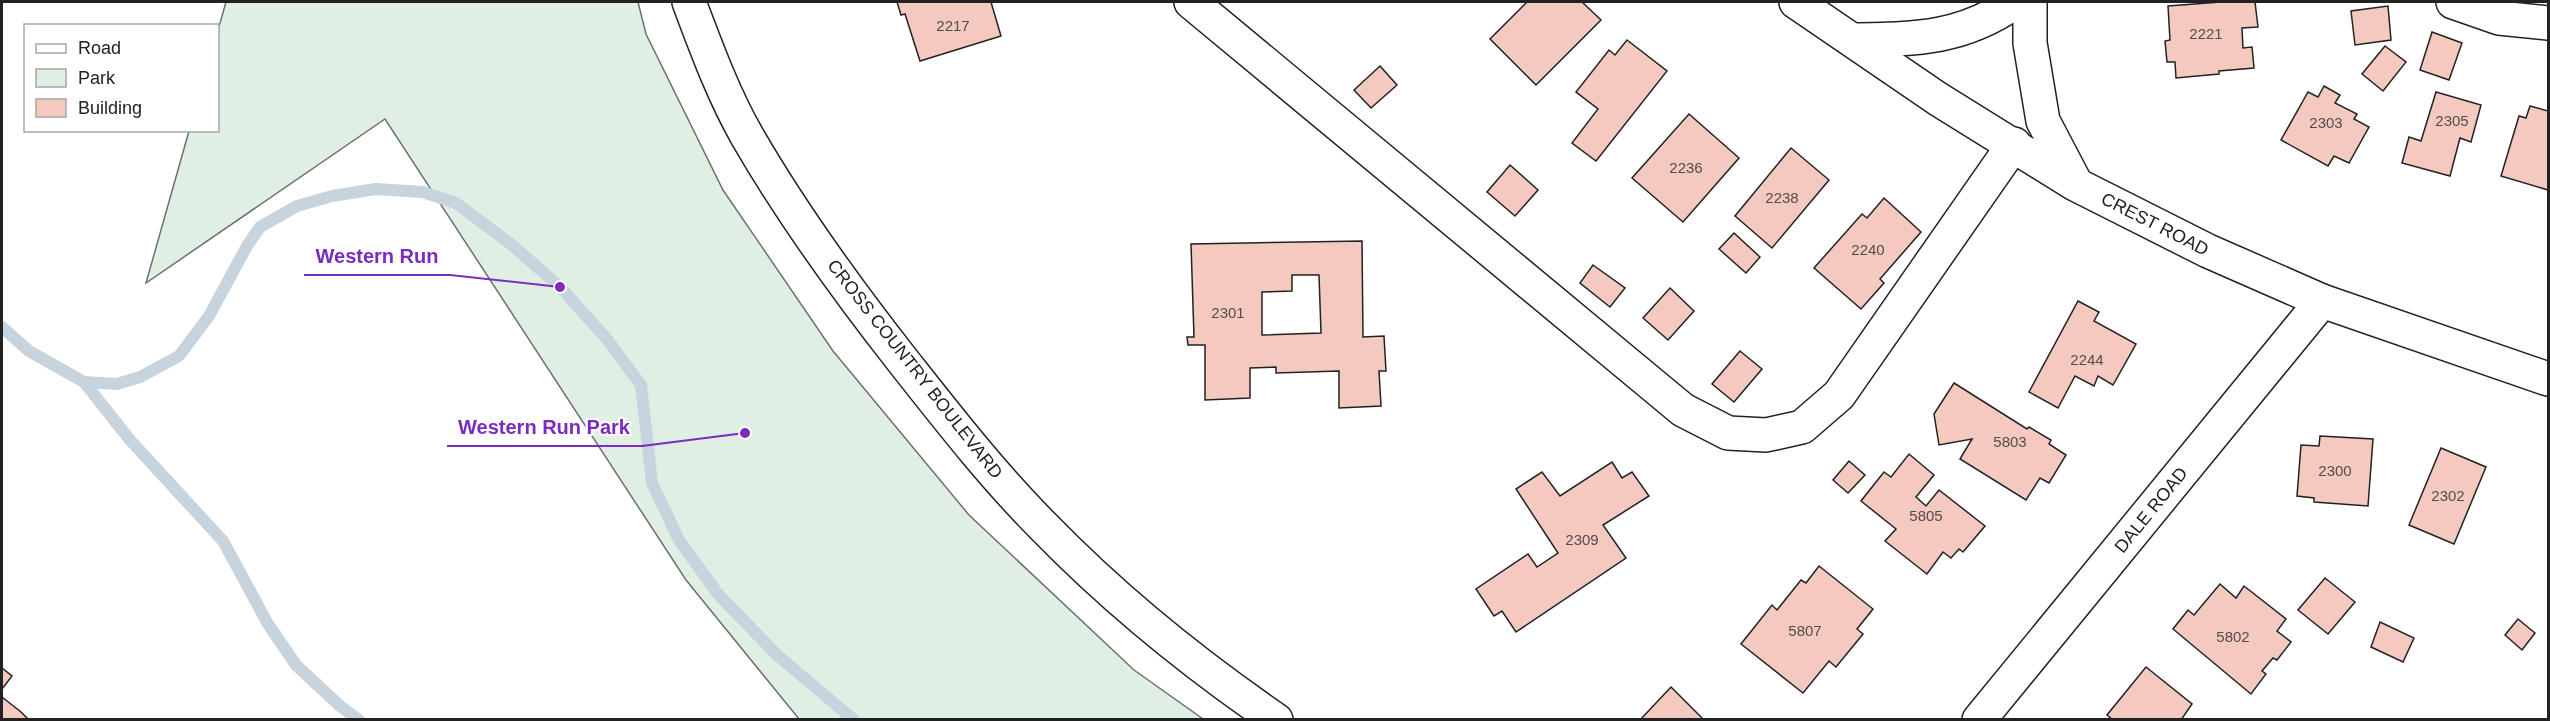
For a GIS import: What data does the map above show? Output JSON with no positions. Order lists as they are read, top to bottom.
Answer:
{
  "streets": {
    "street": ["CREST ROAD", "CROSS COUNTRY BOULEVARD", "DALE ROAD"]
  },
  "crossings": [
    ["CREST ROAD", "DALE ROAD"]
  ],
  "places": ["Western Run", "Western Run Park"],
  "house_numbers": [
    "2217",
    "2221",
    "2305",
    "2303",
    "2236",
    "2238",
    "2240",
    "2301",
    "2244",
    "5803",
    "2300",
    "2302",
    "5805",
    "2309",
    "5807",
    "5802"
  ],
  "legend": ["Road", "Park", "Building"]
}
